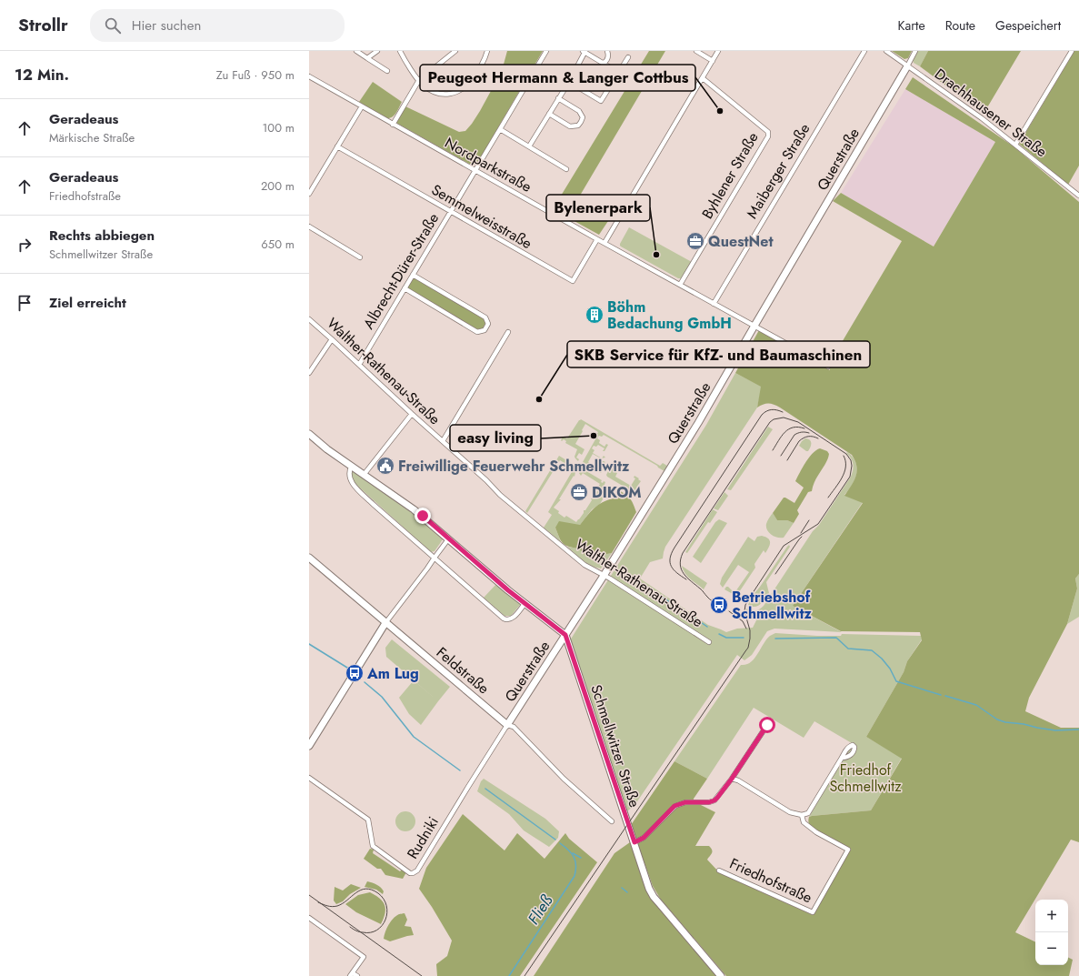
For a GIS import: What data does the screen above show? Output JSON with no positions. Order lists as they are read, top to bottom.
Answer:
{
  "streets": {
    "street": [
      "Drachhausener Straße",
      "Querstraße",
      "Nordparkstraße",
      "Maiberger Straße",
      "Byhlener Straße",
      "Semmelweisstraße",
      "Albrecht-Dürer-Straße",
      "Walther-Rathenau-Straße",
      "Feldstraße",
      "Schmellwitzer Straße",
      "Rudniki",
      "Friedhofstraße"
    ]
  },
  "crossings": [
    ["Drachhausener Straße", "Querstraße"],
    ["Querstraße", "Nordparkstraße"],
    ["Querstraße", "Walther-Rathenau-Straße"],
    ["Querstraße", "Feldstraße"],
    ["Querstraße", "Schmellwitzer Straße"],
    ["Querstraße", "Rudniki"],
    ["Nordparkstraße", "Maiberger Straße"],
    ["Nordparkstraße", "Byhlener Straße"],
    ["Nordparkstraße", "Semmelweisstraße"],
    ["Nordparkstraße", "Albrecht-Dürer-Straße"],
    ["Semmelweisstraße", "Albrecht-Dürer-Straße"],
    ["Albrecht-Dürer-Straße", "Walther-Rathenau-Straße"],
    ["Feldstraße", "Rudniki"]
  ],
  "water": ["Fließ"],
  "parks": ["Friedhof Schmellwitz"],
  "places": {
    "other": [
      "Peugeot Hermann & Langer Cottbus",
      "Bylenerpark",
      "SKB Service für KfZ- und Baumaschinen",
      "easy living"
    ],
    "office": ["QuestNet", "DIKOM"],
    "building": ["Böhm Bedachung GmbH"],
    "public building": ["Freiwillige Feuerwehr Schmellwitz"],
    "bus stop": ["Betriebshof Schmellwitz", "Am Lug"]
  },
  "page": {
    "header": "Strollr",
    "search": "Hier suchen",
    "nav": ["Karte", "Route", "Gespeichert"],
    "heading": ["12 Min.", "Zu Fuß · 950 m"],
    "list": [
      ["Geradeaus", "Märkische Straße", "100 m"],
      ["Geradeaus", "Friedhofstraße", "200 m"],
      ["Rechts abbiegen", "Schmellwitzer Straße", "650 m"],
      "Ziel erreicht"
    ],
    "map_buttons": ["+", "−"]
  }
}
